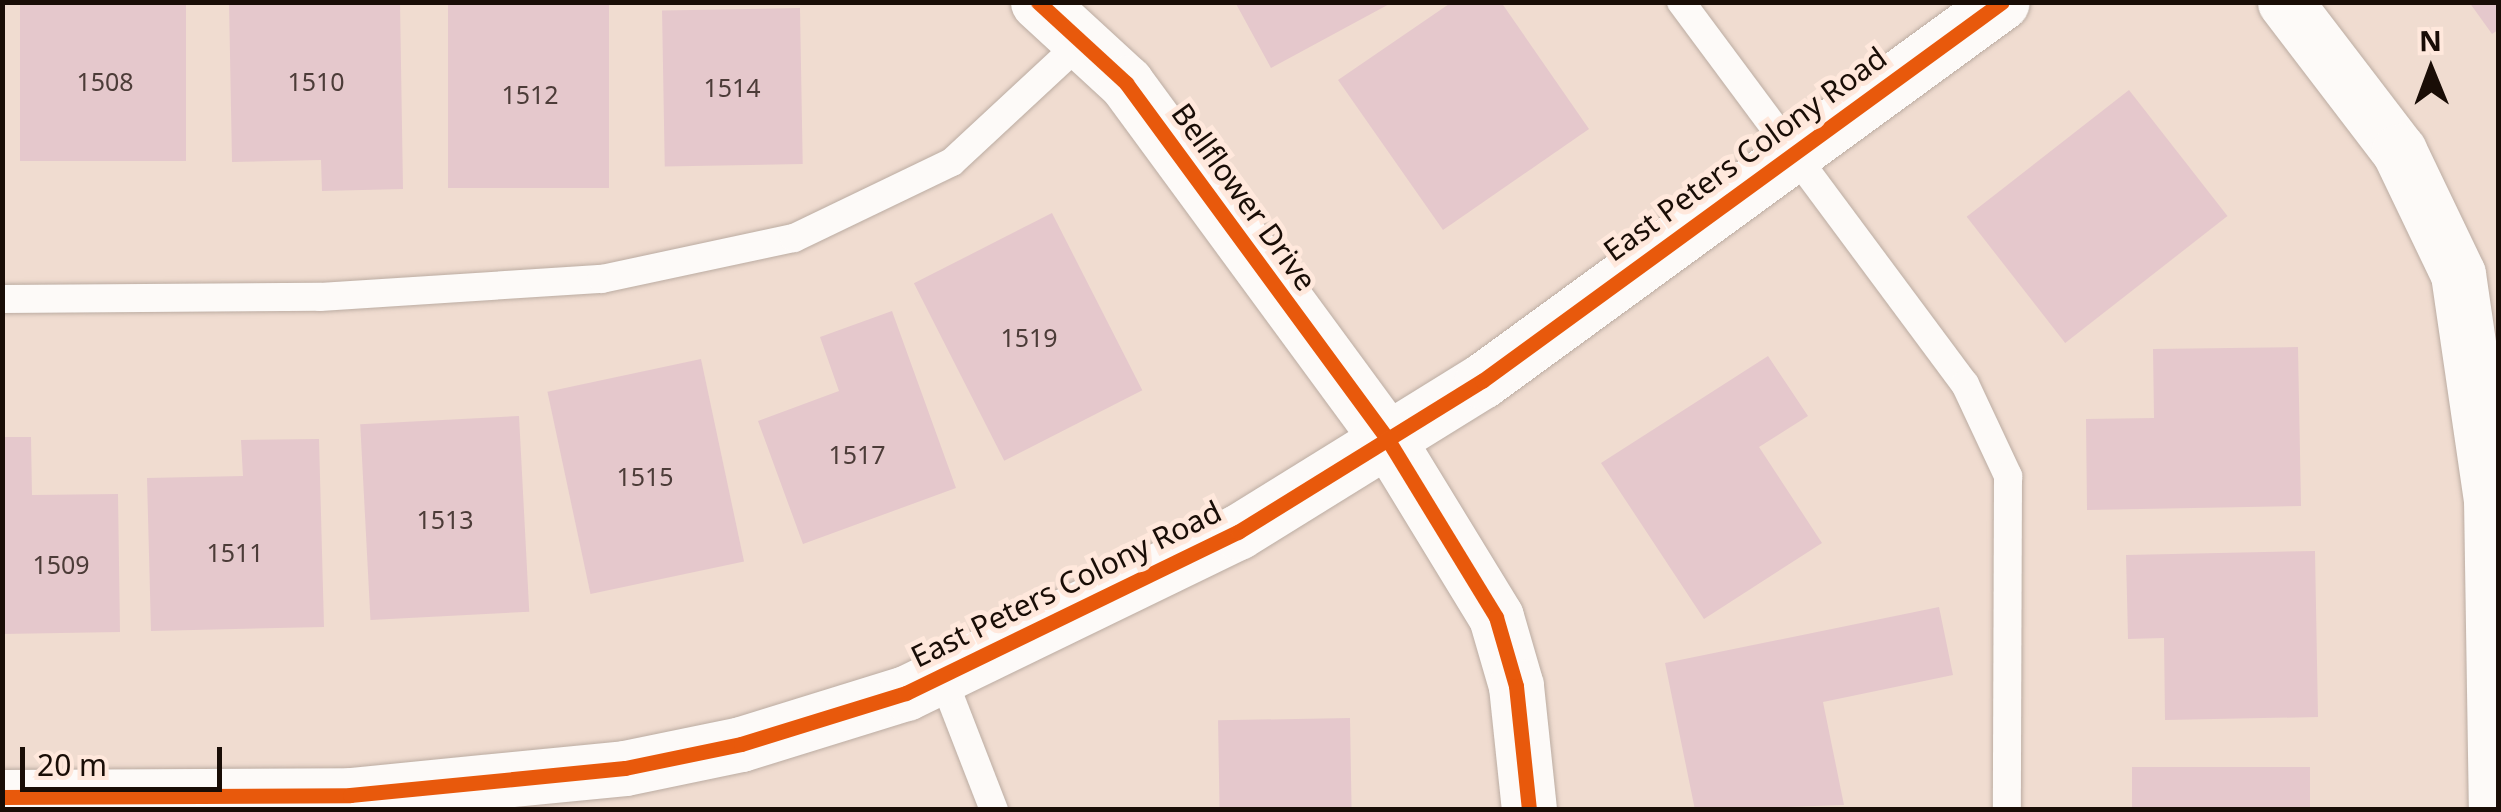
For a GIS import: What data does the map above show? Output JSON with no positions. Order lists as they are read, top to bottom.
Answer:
{
  "streets": {
    "street": ["East Peters Colony Road", "Bellflower Drive"]
  },
  "crossings": [
    ["East Peters Colony Road", "Bellflower Drive"]
  ],
  "house_numbers": [
    "1508",
    "1510",
    "1514",
    "1512",
    "1519",
    "1517",
    "1515",
    "1513",
    "1511",
    "1509"
  ],
  "scale_bar": "20 m",
  "north": "top"
}
